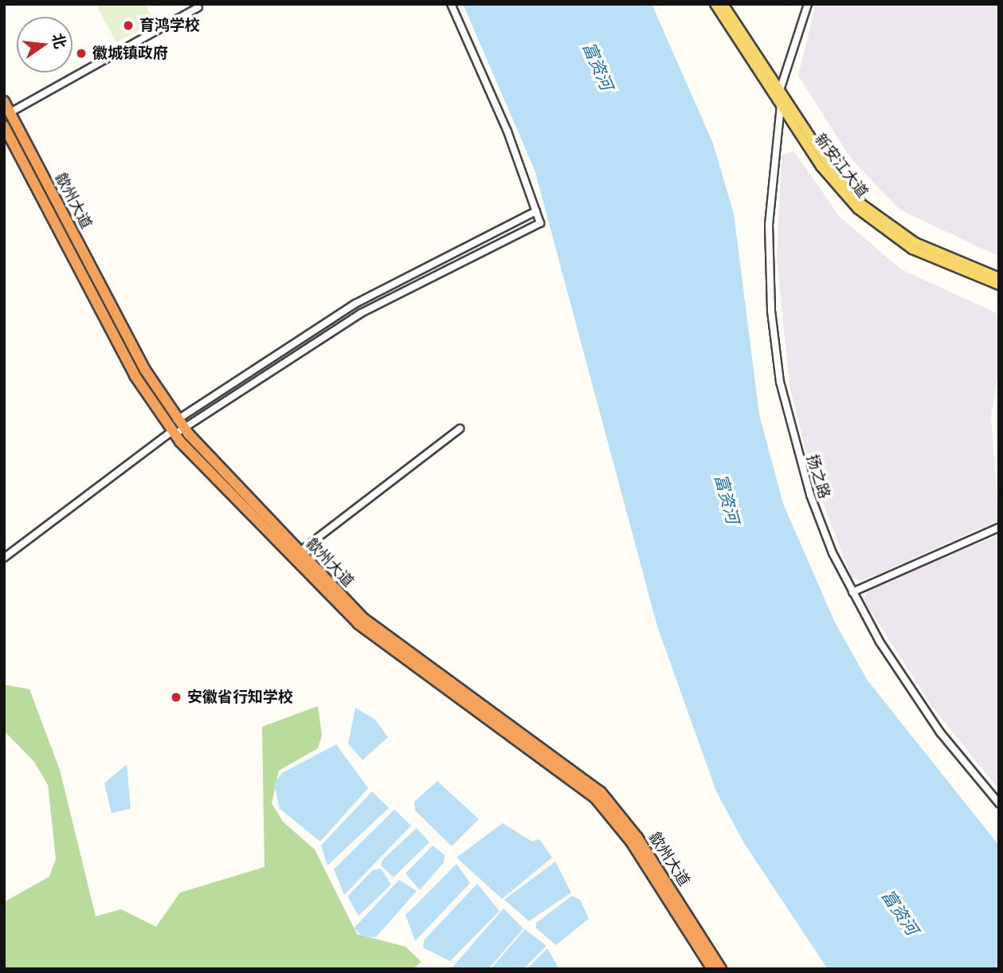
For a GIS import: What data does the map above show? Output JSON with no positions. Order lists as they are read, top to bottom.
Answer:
{
  "streets": {
    "highway": ["歙州大道"],
    "main road": ["新安江大道"],
    "street": ["扬之路"]
  },
  "crossings": [
    ["新安江大道", "扬之路"]
  ],
  "water": ["富资河"],
  "places": ["育鸿学校", "徽城镇政府", "安徽省行知学校"],
  "north": "right"
}
